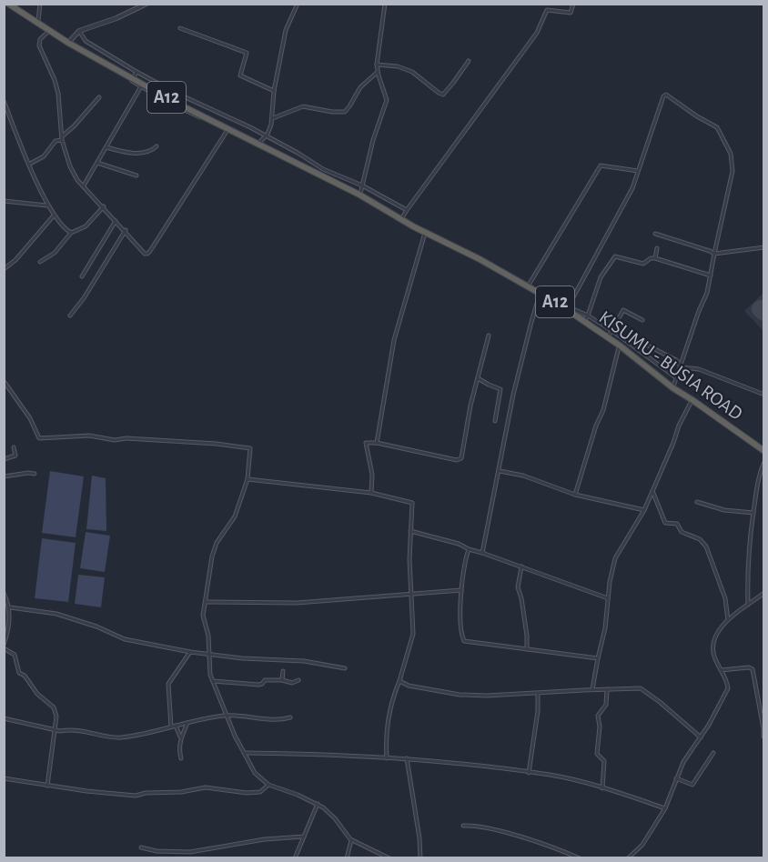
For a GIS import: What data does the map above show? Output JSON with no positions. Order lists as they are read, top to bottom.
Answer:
{
  "streets": {
    "highway": ["A12", "KISUMU - BUSIA ROAD"]
  },
  "crossings": [
    ["A12", "KISUMU - BUSIA ROAD"]
  ]
}
